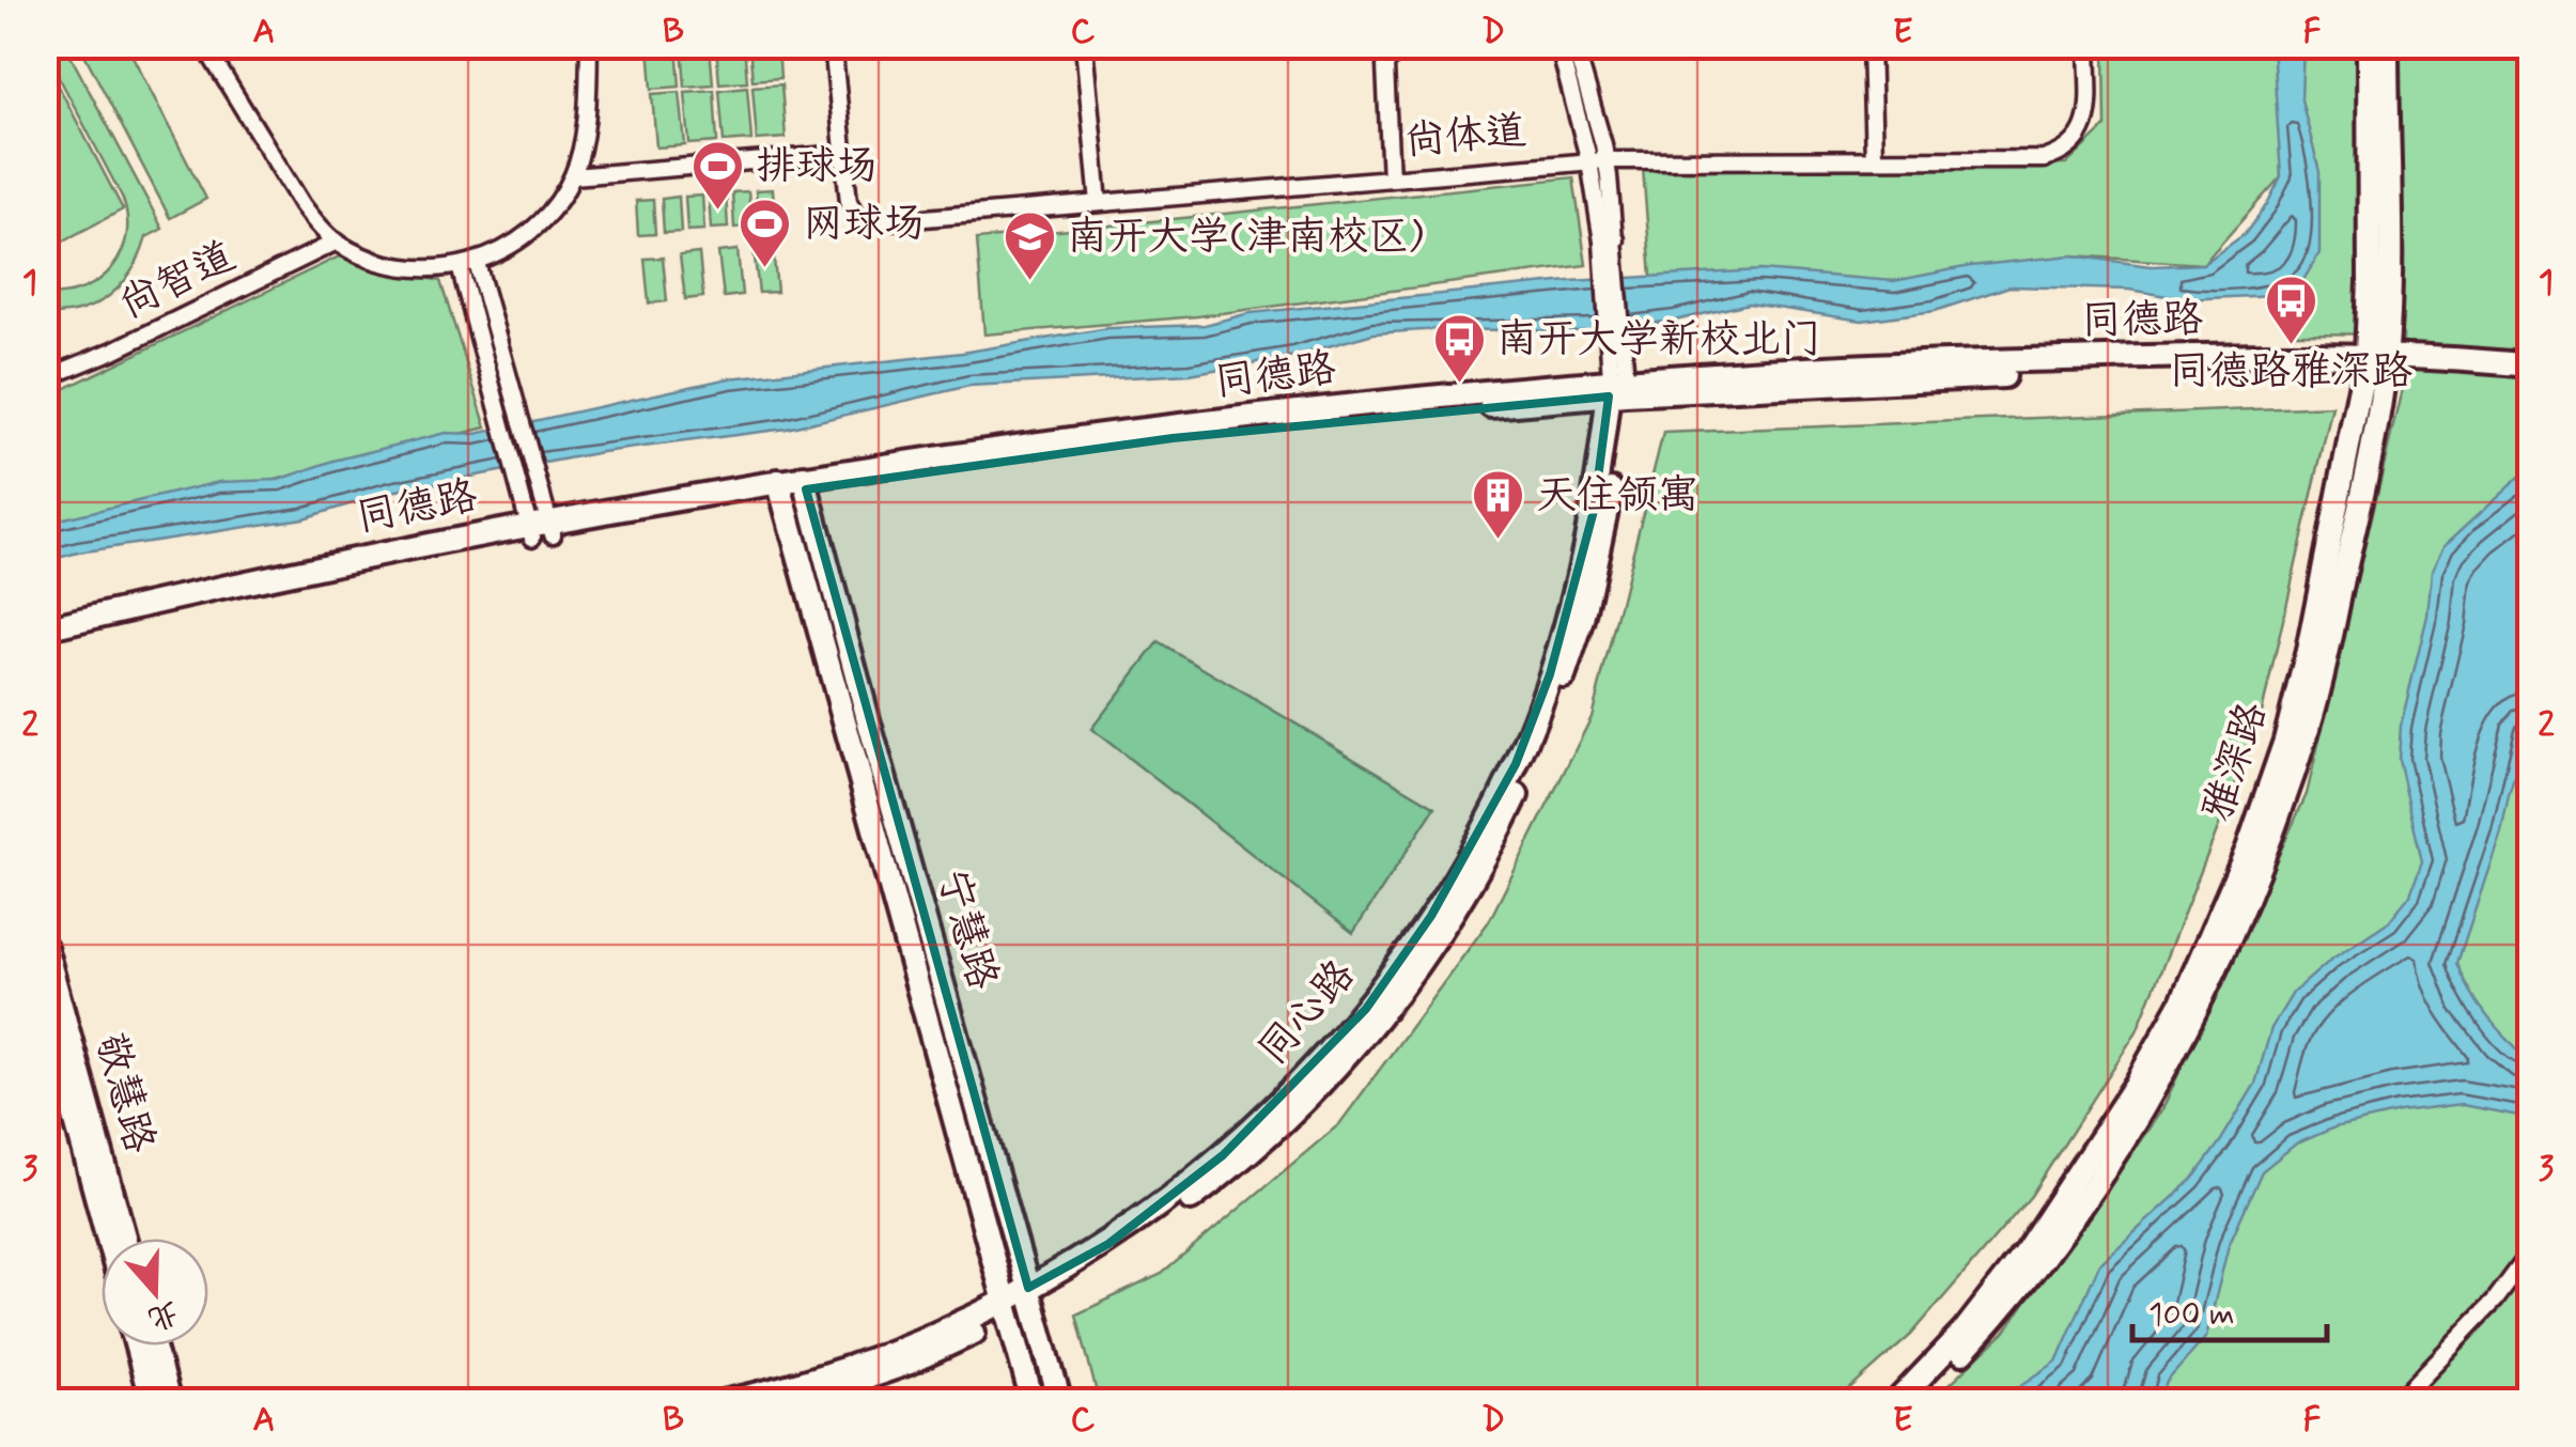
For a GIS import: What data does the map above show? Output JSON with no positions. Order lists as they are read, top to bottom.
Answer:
{
  "streets": {
    "main road": [
      "同德路",
      "雅深路",
      "宁慧路",
      "同心路",
      "敬慧路"
    ],
    "street": ["尚体道", "尚智道"]
  },
  "crossings": [
    ["同德路", "雅深路"],
    ["同德路", "宁慧路"],
    ["同德路", "同心路"],
    ["宁慧路", "同心路"]
  ],
  "places": {
    "sports": ["排球场", "网球场"],
    "school or university": ["南开大学(津南校区)"],
    "bus stop": ["同德路雅深路", "南开大学新校北门"],
    "building": ["天住领寓"]
  },
  "scale_bar": "100 m",
  "north": "bottom",
  "grid": {
    "columns": [
      "A",
      "B",
      "C",
      "D",
      "E",
      "F"
    ],
    "rows": ["1", "2", "3"]
  }
}
